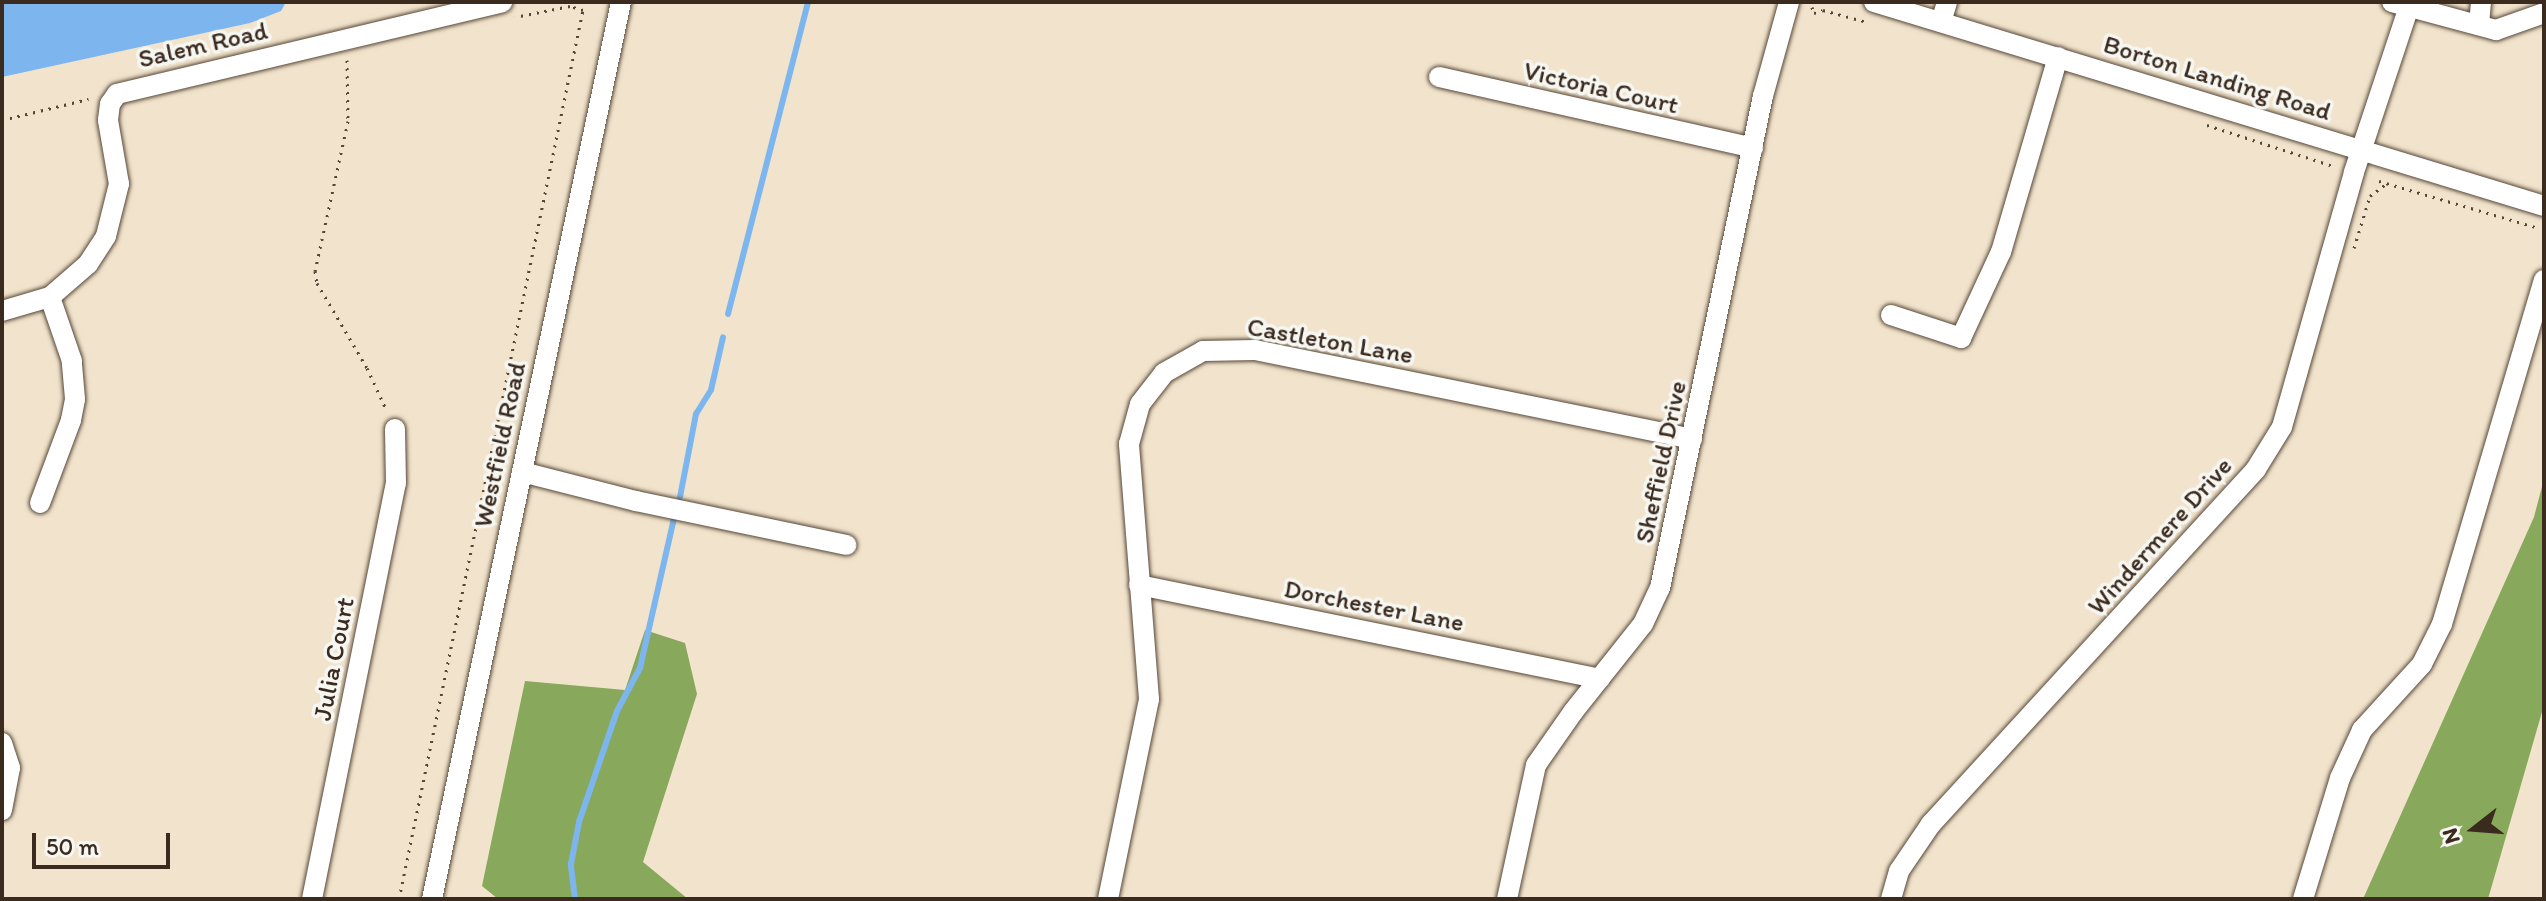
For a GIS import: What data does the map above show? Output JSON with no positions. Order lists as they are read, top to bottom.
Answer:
{
  "streets": {
    "street": [
      "Salem Road",
      "Borton Landing Road",
      "Victoria Court",
      "Castleton Lane",
      "Westfield Road",
      "Sheffield Drive",
      "Windermere Drive",
      "Dorchester Lane",
      "Julia Court"
    ]
  },
  "crossings": [
    ["Borton Landing Road", "Windermere Drive"],
    ["Victoria Court", "Sheffield Drive"],
    ["Castleton Lane", "Sheffield Drive"],
    ["Castleton Lane", "Dorchester Lane"],
    ["Sheffield Drive", "Dorchester Lane"]
  ],
  "scale_bar": "50 m",
  "north": "left"
}
